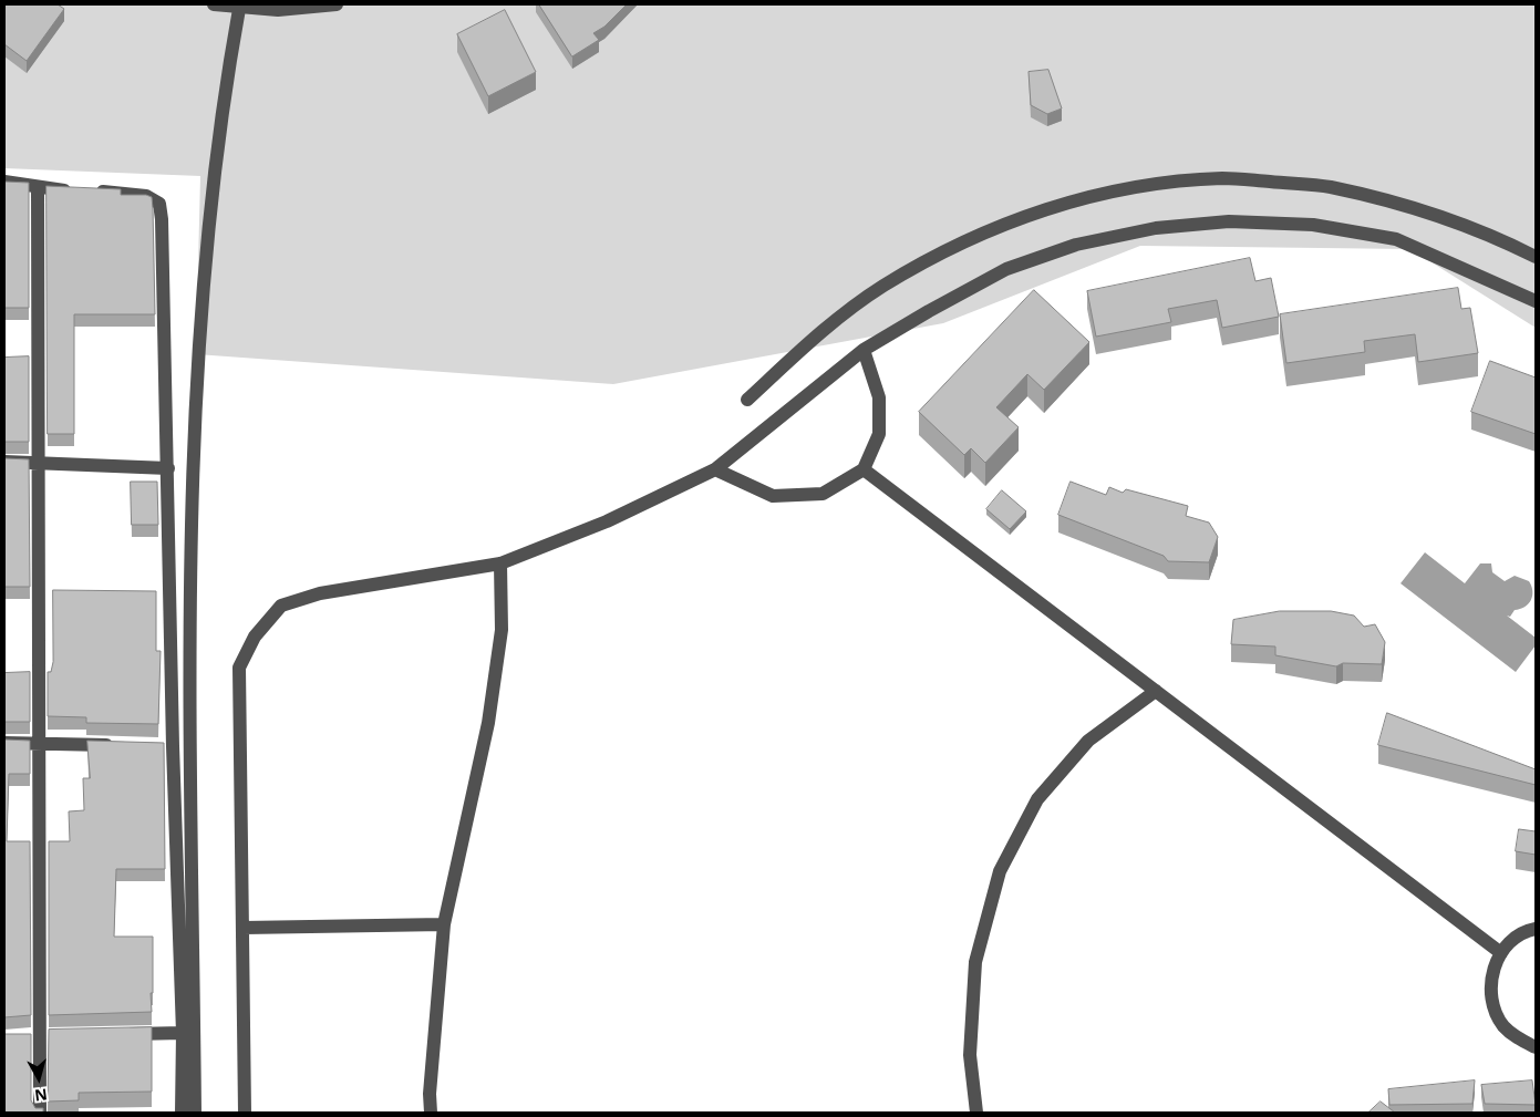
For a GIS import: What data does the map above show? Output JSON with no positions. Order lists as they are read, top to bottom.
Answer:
{
  "north": "bottom"
}
